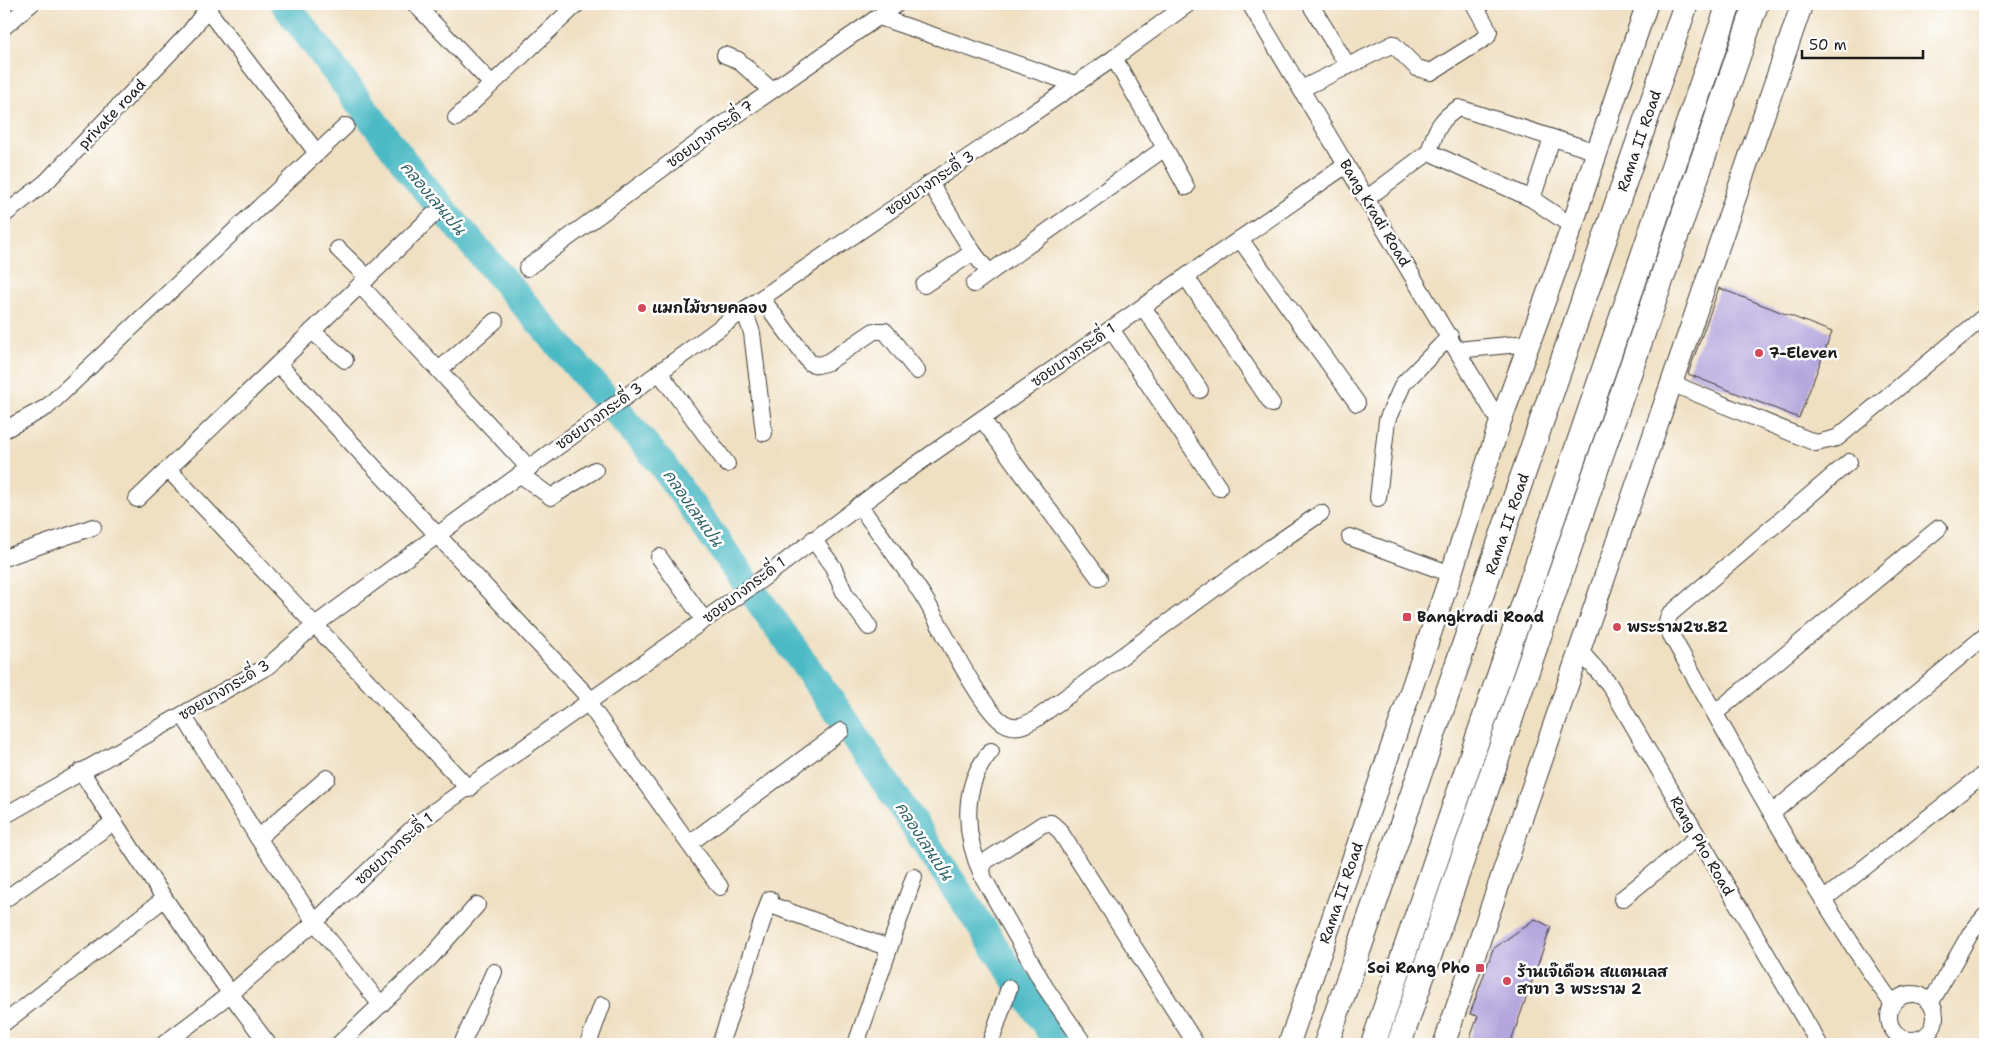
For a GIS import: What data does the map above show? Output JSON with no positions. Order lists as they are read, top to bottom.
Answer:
{
  "streets": {
    "highway": ["Rama II Road"],
    "street": [
      "private road",
      "ซอยบางกระดี่ 7",
      "ซอยบางกระดี่ 3",
      "Bang Kradi Road",
      "ซอยบางกระดี่ 1",
      "Rang Pho Road"
    ]
  },
  "crossings": [
    ["Rama II Road", "Bang Kradi Road"],
    ["Bang Kradi Road", "ซอยบางกระดี่ 1"]
  ],
  "water": ["คลองเลนเปน"],
  "places": {
    "other": [
      "แมกไม้ชายคลอง",
      "7-Eleven",
      "พระราม2ซ.82",
      "ร้านเจ๊เดือน สแตนเลส สาขา 3 พระราม 2"
    ],
    "transit": ["Bangkradi Road", "Soi Rang Pho"]
  },
  "scale_bar": "50 m"
}
